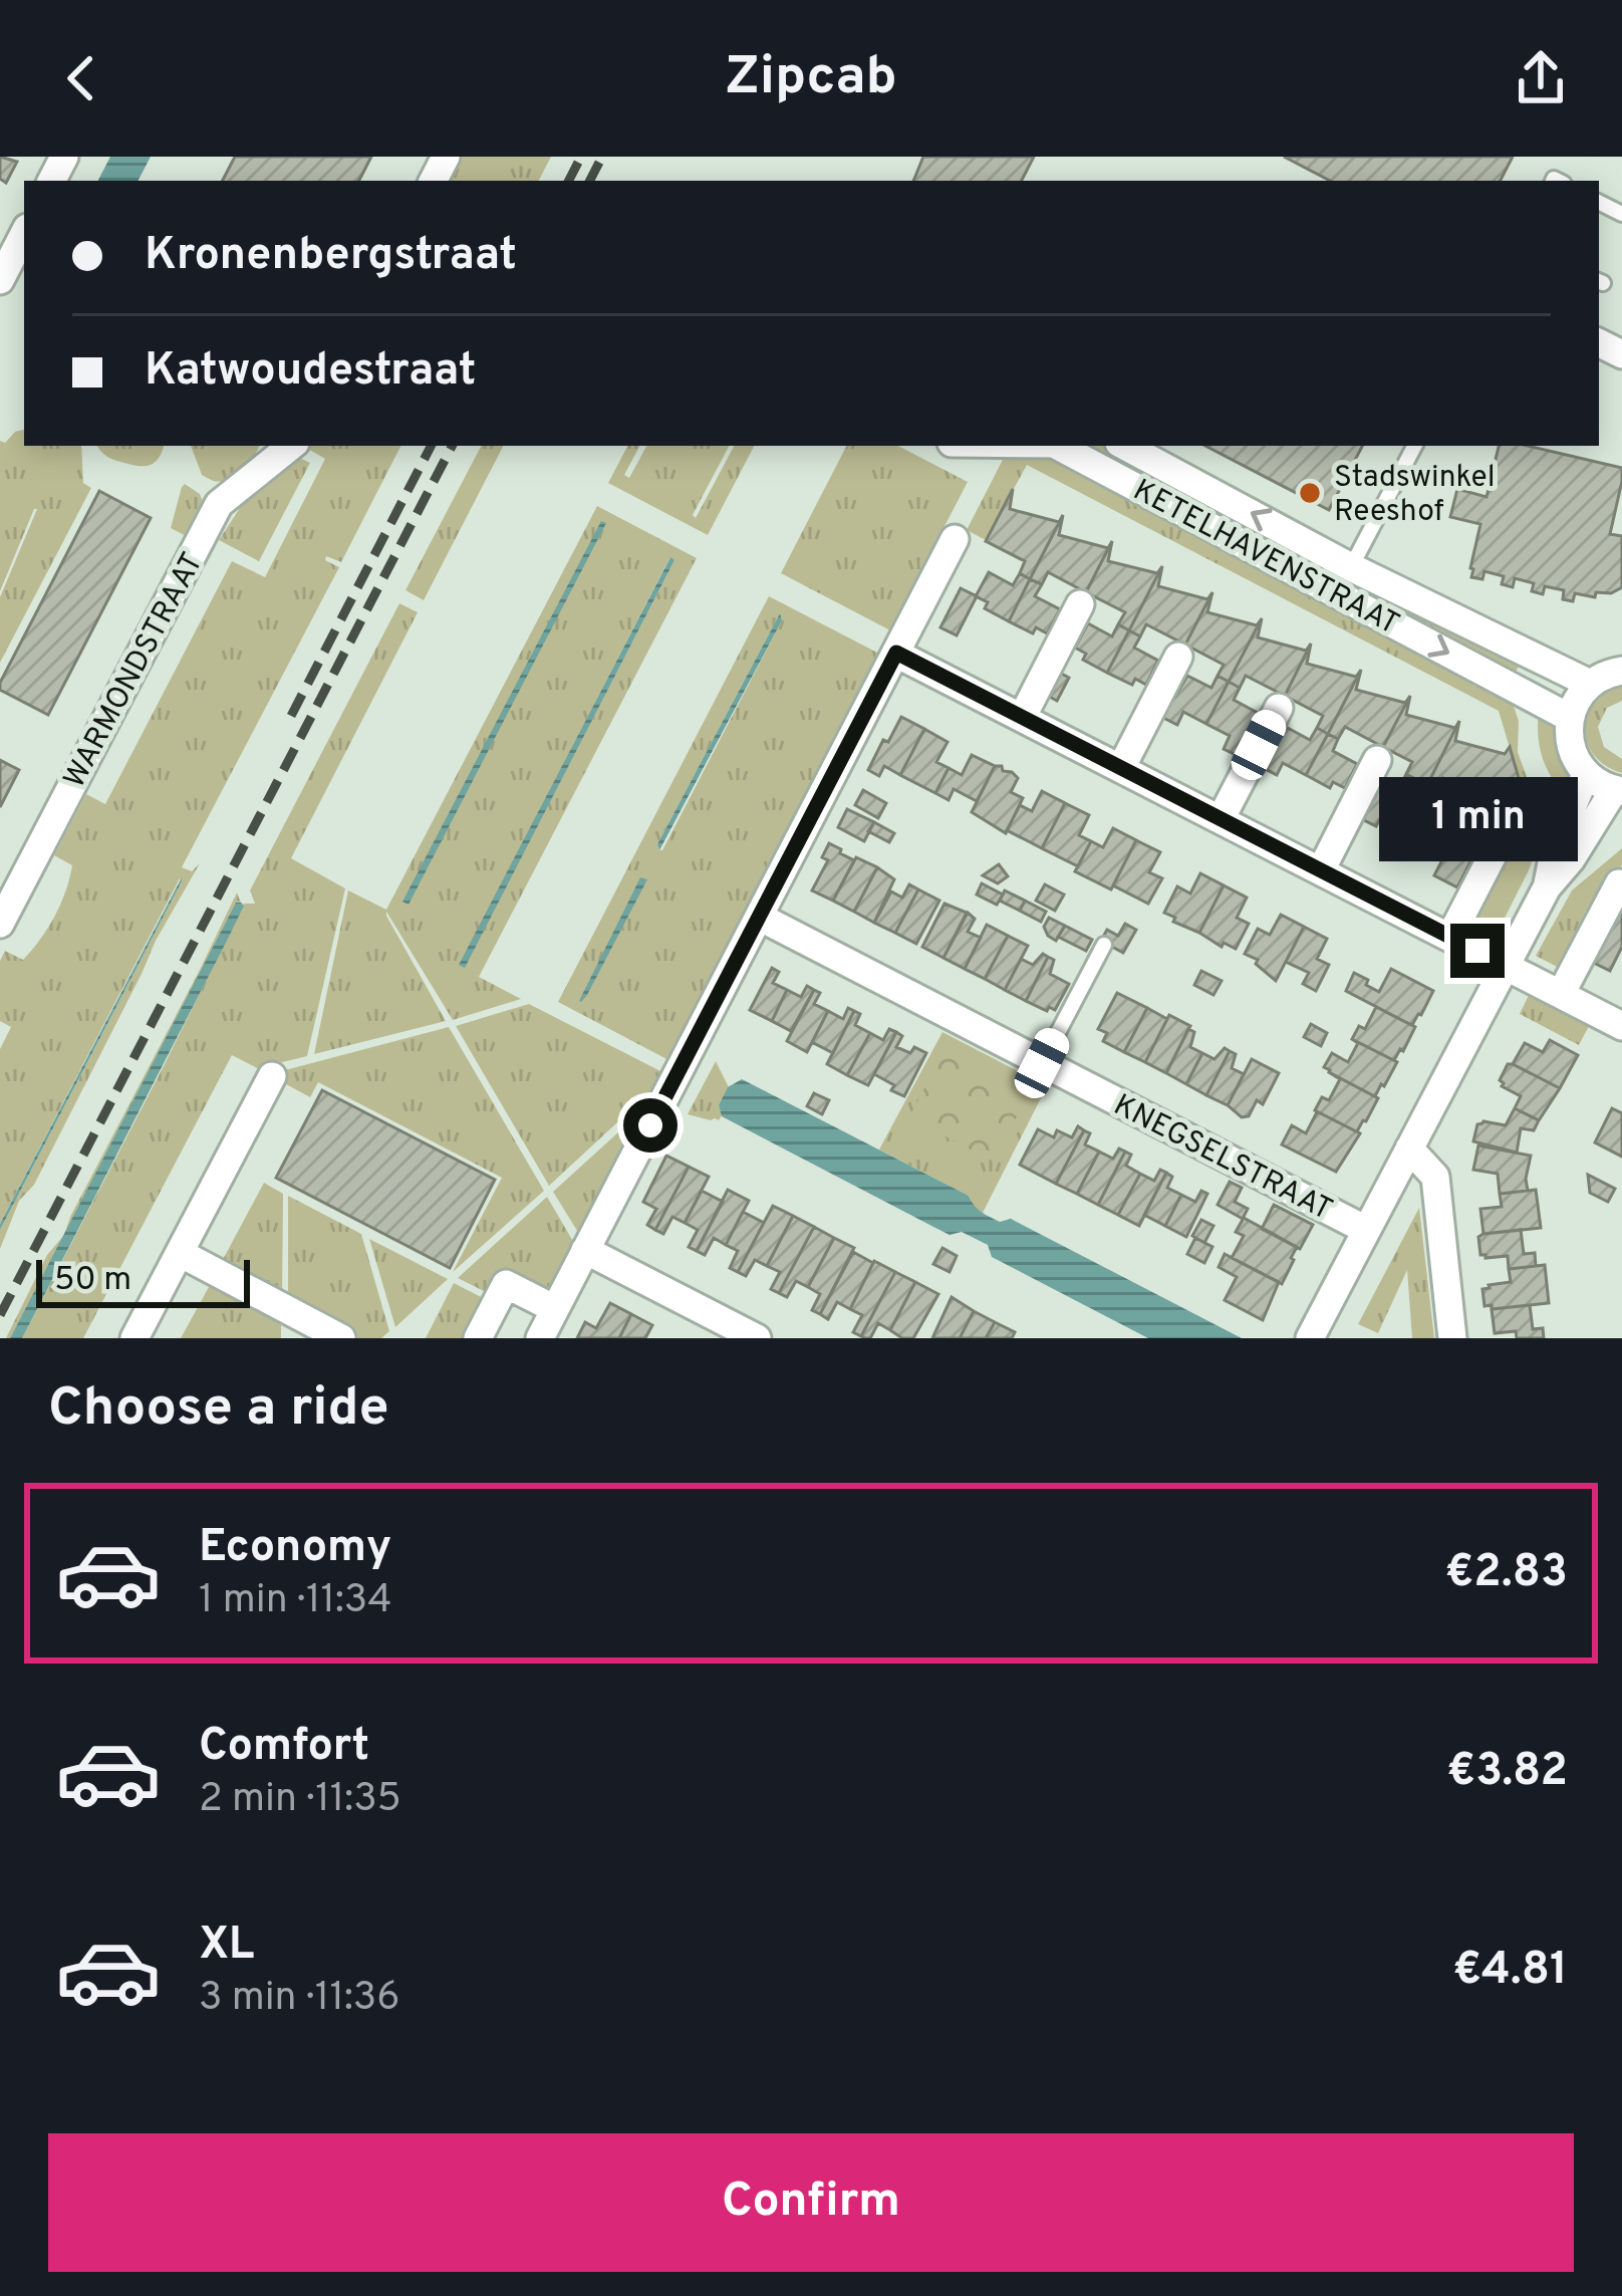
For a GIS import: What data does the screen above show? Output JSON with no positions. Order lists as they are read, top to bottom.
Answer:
{
  "streets": {
    "street": ["KETELHAVENSTRAAT", "WARMONDSTRAAT", "KNEGSELSTRAAT"]
  },
  "places": ["Stadswinkel Reeshof"],
  "scale_bar": "50 m",
  "page": {
    "header": "Zipcab",
    "banner": ["Kronenbergstraat", "Katwoudestraat"],
    "bubble": "1 min",
    "scale": "50 m",
    "heading": "Choose a ride",
    "list": [
      {
        "name": "Economy",
        "note": "1 min · 11:34",
        "value": "€2.83"
      },
      {
        "name": "Comfort",
        "note": "2 min · 11:35",
        "value": "€3.82"
      },
      {
        "name": "XL",
        "note": "3 min · 11:36",
        "value": "€4.81"
      }
    ],
    "buttons": "Confirm"
  }
}
